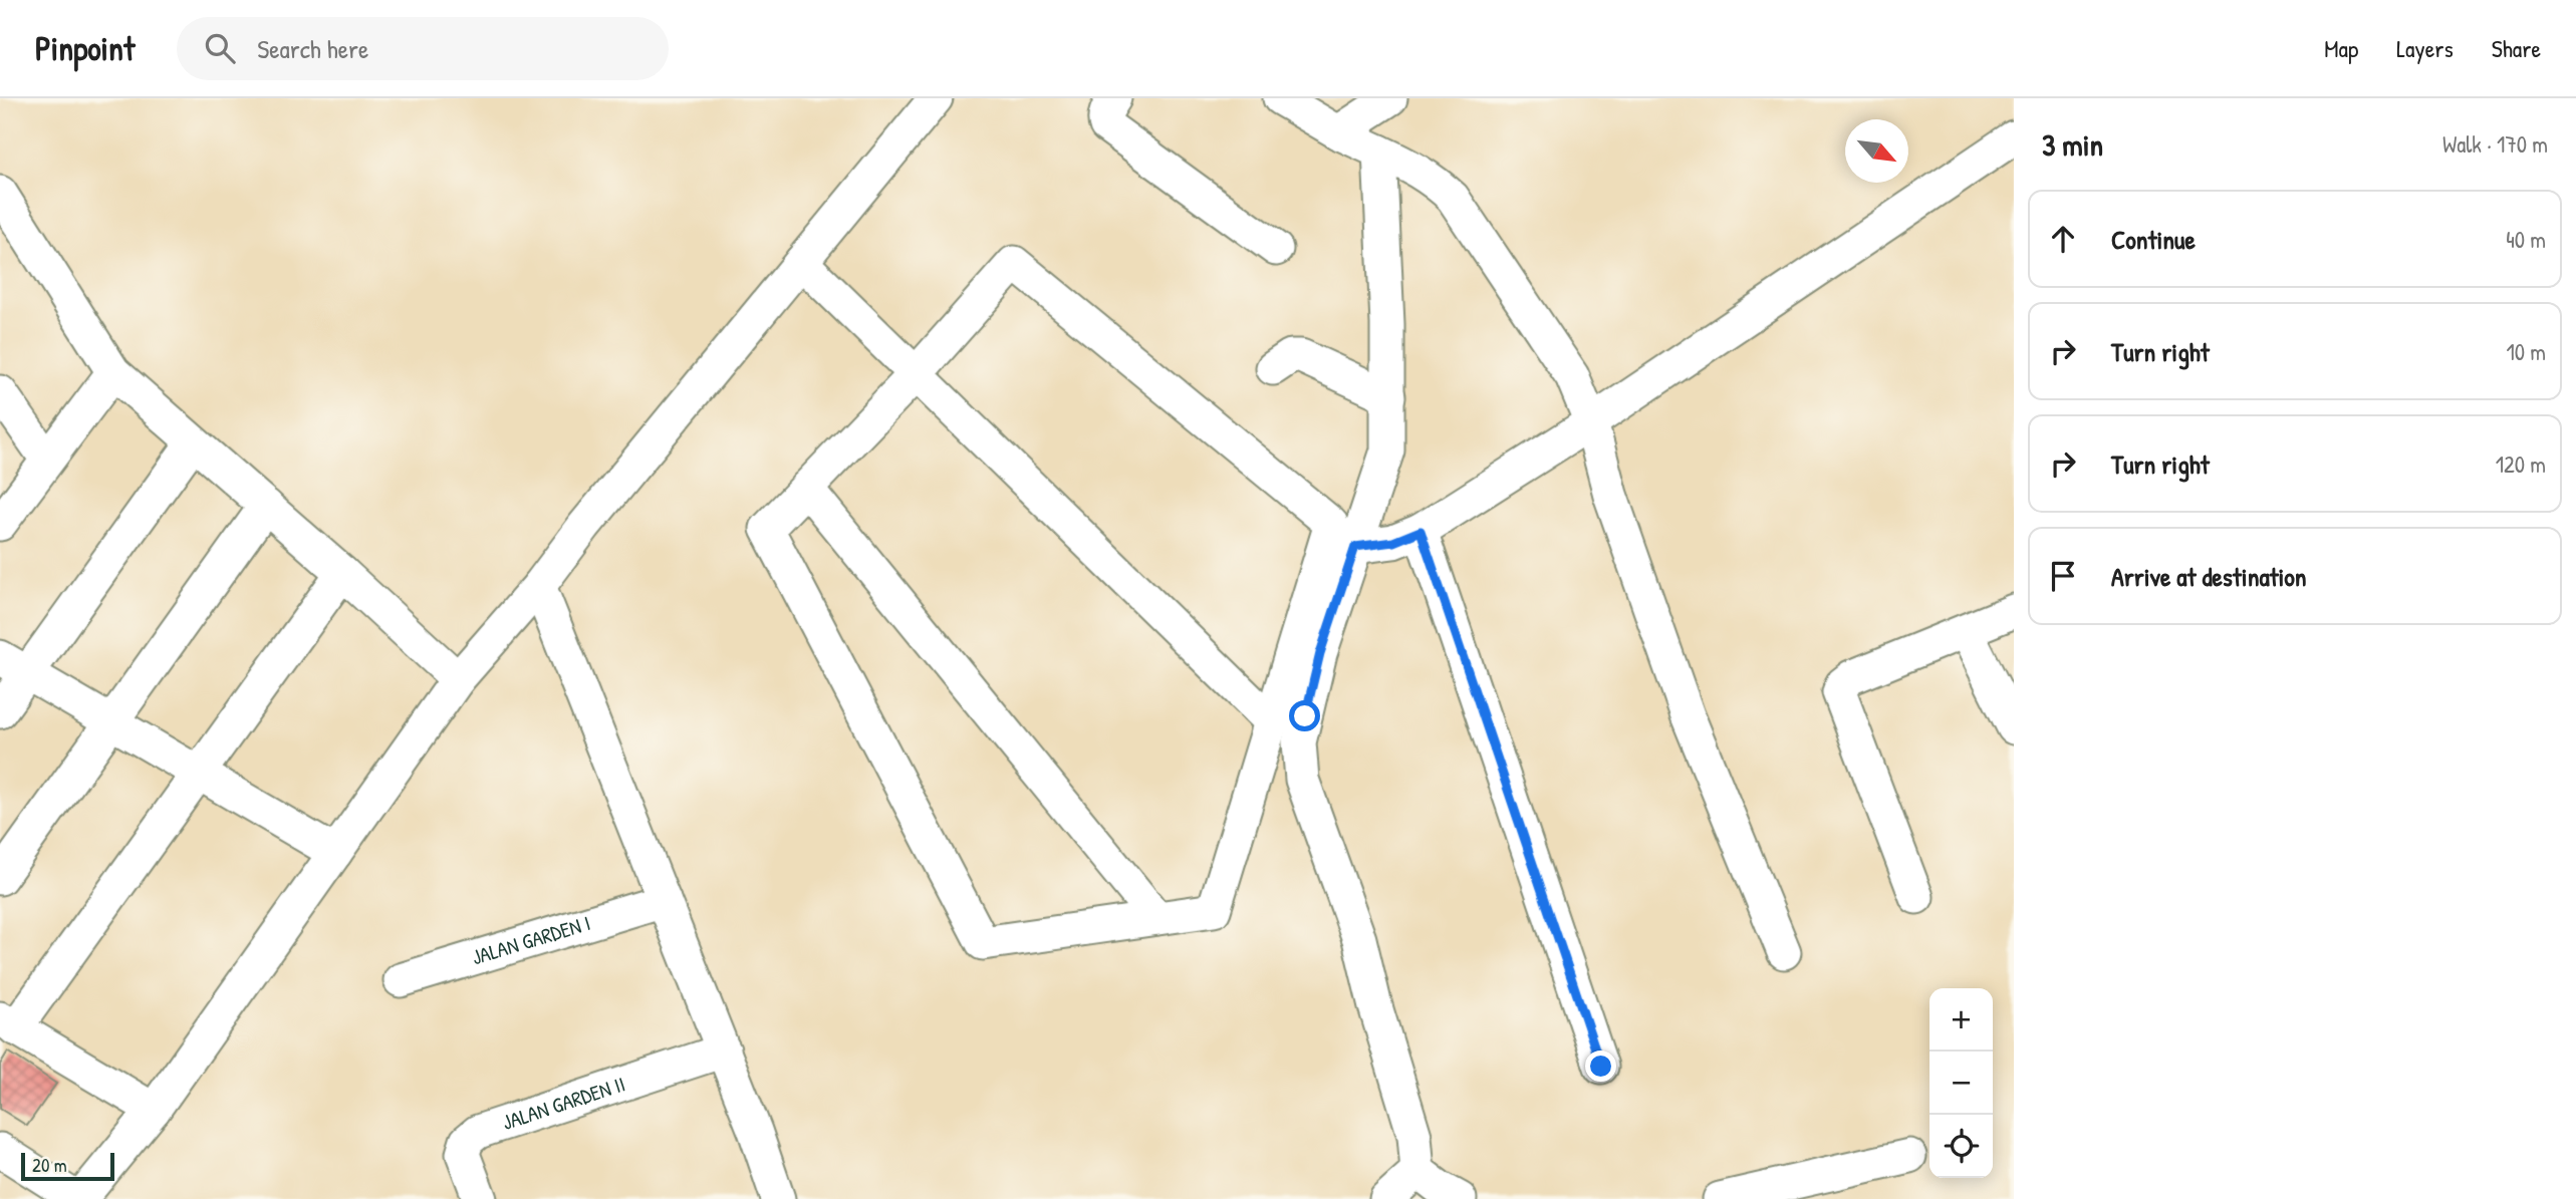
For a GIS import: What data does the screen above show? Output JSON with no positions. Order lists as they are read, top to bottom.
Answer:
{
  "streets": {
    "street": ["JALAN GARDEN I", "JALAN GARDEN II"]
  },
  "scale_bar": "20 m",
  "north": "bottom right",
  "page": {
    "header": "Pinpoint",
    "search": "Search here",
    "nav": ["Map", "Layers", "Share"],
    "heading": ["3 min", "Walk · 170 m"],
    "list": [
      ["Continue", "40 m"],
      ["Turn right", "10 m"],
      ["Turn right", "120 m"],
      "Arrive at destination"
    ],
    "map_buttons": ["+", "−"],
    "scale": "20 m"
  }
}
